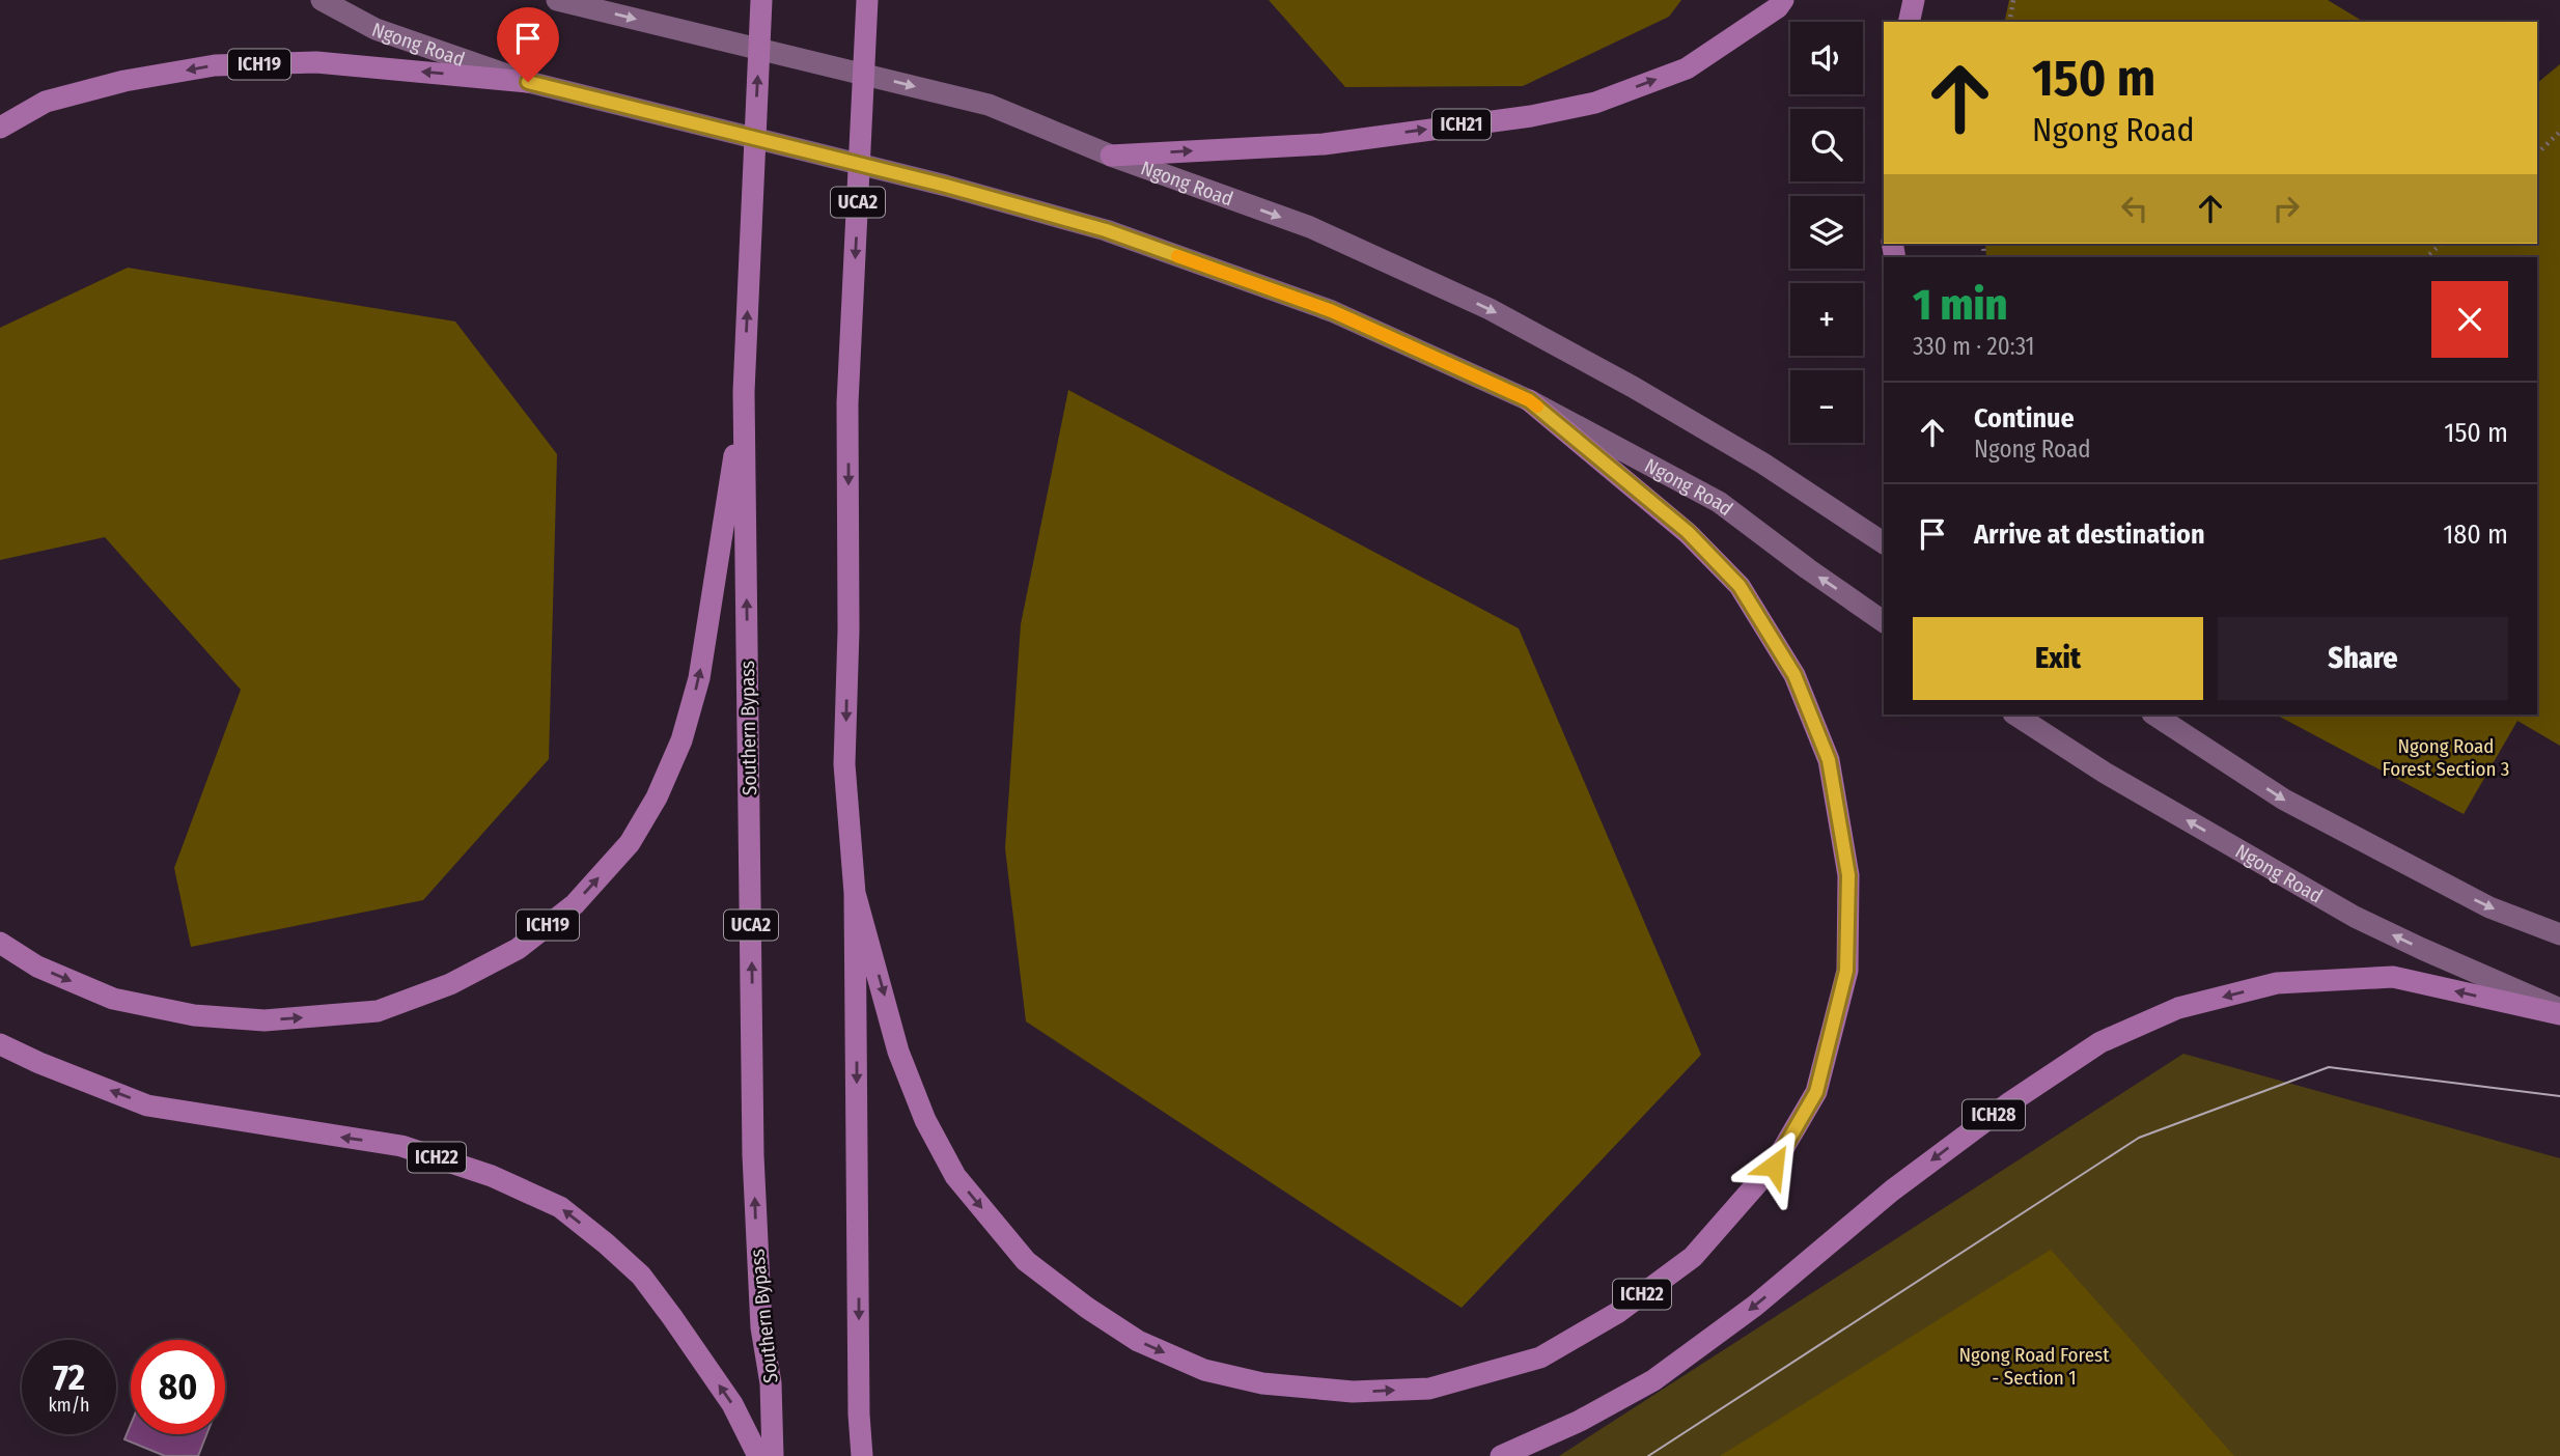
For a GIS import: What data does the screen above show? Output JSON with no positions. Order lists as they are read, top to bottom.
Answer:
{
  "streets": {
    "highway": [
      "ICH19",
      "ICH21",
      "UCA2",
      "Southern Bypass",
      "ICH28",
      "ICH22"
    ],
    "main road": ["Ngong Road"]
  },
  "crossings": [
    ["Ngong Road", "ICH19"],
    ["Ngong Road", "ICH21"],
    ["Ngong Road", "ICH28"],
    ["Ngong Road", "ICH22"],
    ["ICH19", "Southern Bypass"],
    ["UCA2", "ICH22"]
  ],
  "parks": ["Ngong Road Forest Section 3", "Ngong Road Forest - Section 1"],
  "page": {
    "map_buttons": ["+", "−"],
    "turn": ["150 m", "Ngong Road"],
    "heading": ["1 min", "330 m · 20:31"],
    "list": [
      {
        "name": "Continue",
        "note": "Ngong Road",
        "value": "150 m"
      },
      {
        "name": "Arrive at destination",
        "value": "180 m"
      }
    ],
    "buttons": ["Exit", "Share"],
    "speed": "72 km/h",
    "limit": "80"
  }
}
